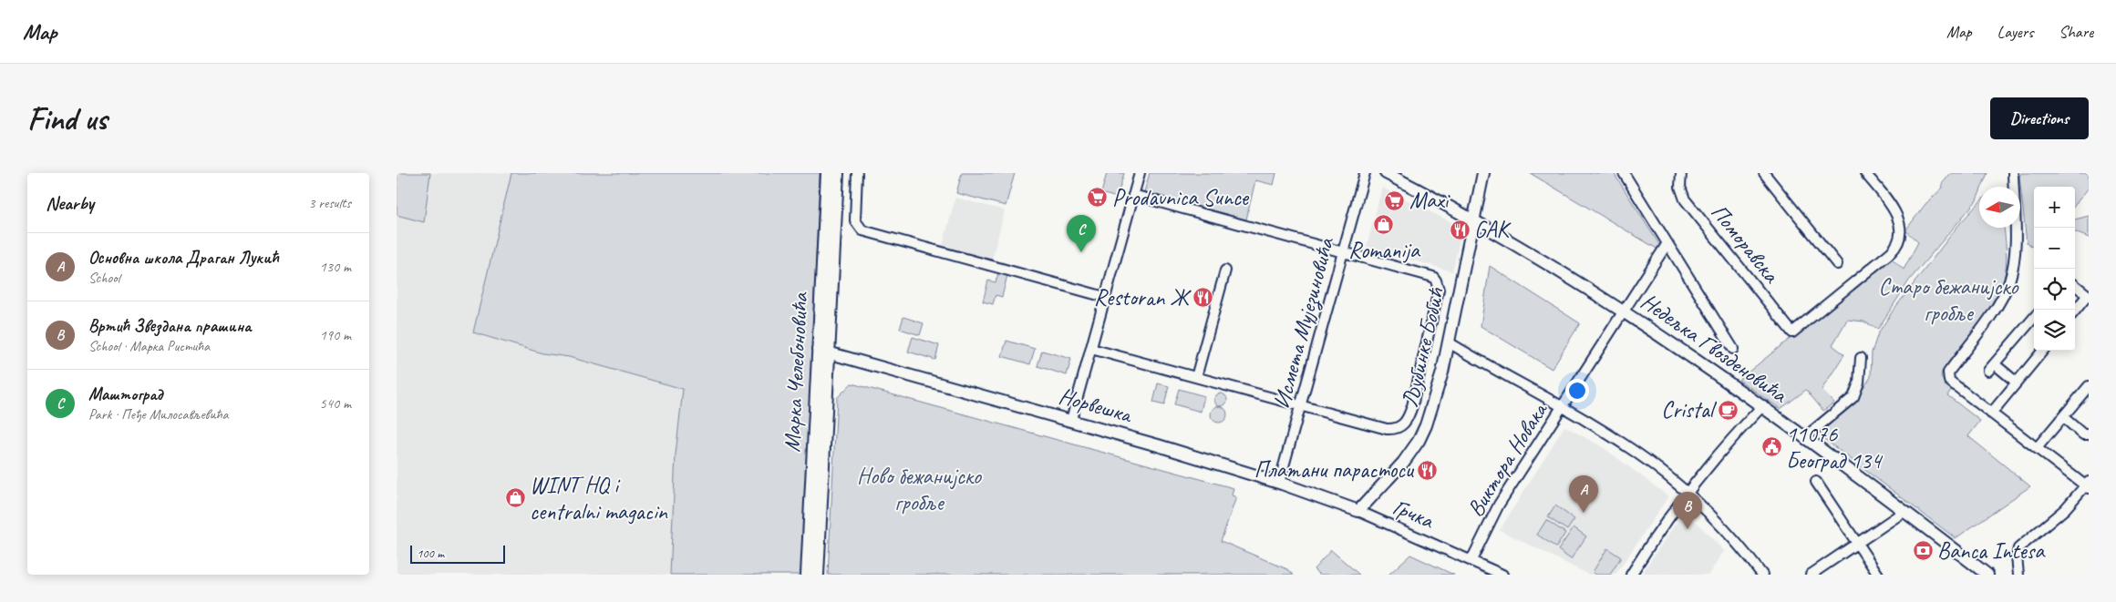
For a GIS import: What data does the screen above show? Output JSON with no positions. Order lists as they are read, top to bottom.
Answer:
{
  "streets": {
    "main road": [
      "Љубинке Бобић",
      "Недељка Гвозденовића",
      "Марка Челебоновића",
      "Норвешка"
    ],
    "street": [
      "Поморавска",
      "Исмета Мујезиновића",
      "Виктора Новака",
      "Грчка"
    ]
  },
  "crossings": [
    ["Исмета Мујезиновића", "Норвешка"],
    ["Љубинке Бобић", "Недељка Гвозденовића"],
    ["Љубинке Бобић", "Норвешка"],
    ["Љубинке Бобић", "Грчка"],
    ["Недељка Гвозденовића", "Виктора Новака"],
    ["Марка Челебоновића", "Норвешка"],
    ["Норвешка", "Грчка"],
    ["Виктора Новака", "Грчка"]
  ],
  "parks": ["Старо бежанијско гробље", "Ново бежанијско гробље"],
  "places": {
    "supermarket": ["Prodavnica Sunce", "Maxi"],
    "shop": ["Romanija", "WINT HQ i centralni magacin"],
    "restaurant": ["GAK", "Restoran Ж", "Платани парастоси"],
    "cafe": ["Cristal"],
    "public building": ["11076 Београд 134"],
    "bank": ["Banca Intesa"]
  },
  "scale_bar": "100 m",
  "north": "left",
  "page": {
    "header": "Map",
    "nav": ["Map", "Layers", "Share"],
    "buttons": "Directions",
    "title": "Find us",
    "heading": ["Nearby", "3 results"],
    "map_buttons": ["+", "−"],
    "pins": ["C", "A", "B"],
    "list": [
      {
        "mark": "A",
        "name": "Основна школа Драган Лукић",
        "note": "School",
        "value": "130 m"
      },
      {
        "mark": "B",
        "name": "Вртић Звездана прашина",
        "note": "School · Марка Ристића",
        "value": "190 m"
      },
      {
        "mark": "C",
        "name": "Маштоград",
        "note": "Park · Пеђе Милосављевића",
        "value": "540 m"
      }
    ],
    "scale": "100 m"
  }
}
